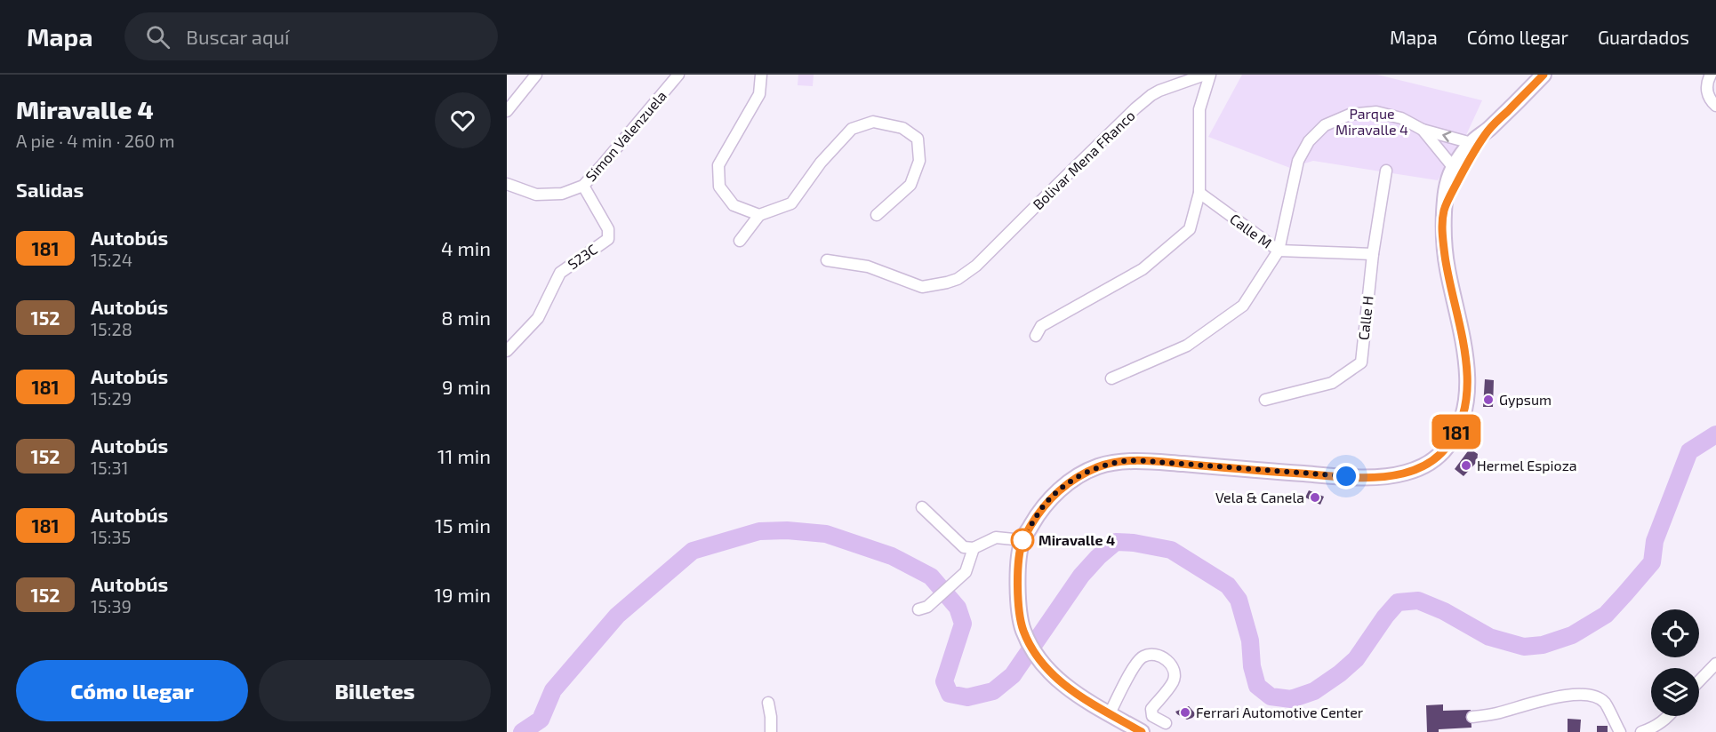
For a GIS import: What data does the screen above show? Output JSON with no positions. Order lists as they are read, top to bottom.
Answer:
{
  "streets": {
    "street": [
      "Simon Valenzuela",
      "Bolivar Mena FRanco",
      "Calle M",
      "S23C",
      "Calle H"
    ]
  },
  "crossings": [
    ["Simon Valenzuela", "S23C"],
    ["Calle M", "Calle H"]
  ],
  "parks": ["Parque Miravalle 4"],
  "places": [
    "Gypsum",
    "Hermel Espioza",
    "Vela & Canela",
    "Miravalle 4",
    "Ferrari Automotive Center"
  ],
  "lines": ["bus line 181"],
  "page": {
    "header": "Mapa",
    "search": "Buscar aquí",
    "nav": ["Mapa", "Cómo llegar", "Guardados"],
    "heading": [
      ["Miravalle 4", "A pie · 4 min · 260 m"],
      "Salidas"
    ],
    "on_map": "181",
    "list": [
      {
        "mark": "181",
        "name": "Autobús",
        "note": "15:24",
        "value": "4 min"
      },
      {
        "mark": "152",
        "name": "Autobús",
        "note": "15:28",
        "value": "8 min"
      },
      {
        "mark": "181",
        "name": "Autobús",
        "note": "15:29",
        "value": "9 min"
      },
      {
        "mark": "152",
        "name": "Autobús",
        "note": "15:31",
        "value": "11 min"
      },
      {
        "mark": "181",
        "name": "Autobús",
        "note": "15:35",
        "value": "15 min"
      },
      {
        "mark": "152",
        "name": "Autobús",
        "note": "15:39",
        "value": "19 min"
      }
    ],
    "buttons": ["Cómo llegar", "Billetes"]
  }
}
